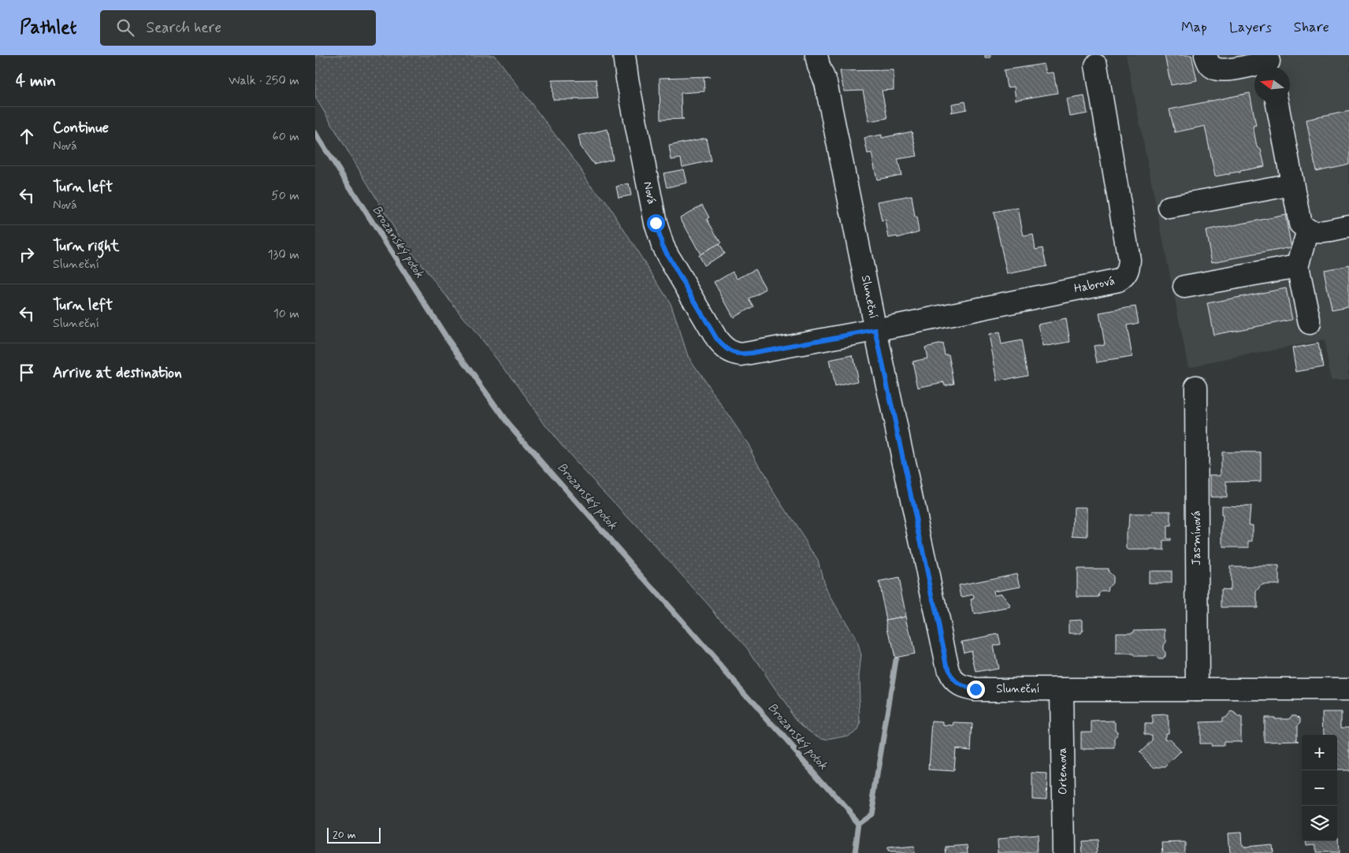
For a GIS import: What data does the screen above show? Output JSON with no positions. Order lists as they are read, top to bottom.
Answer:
{
  "streets": {
    "street": [
      "Nová",
      "Habrová",
      "Sluneční",
      "Jasmínová",
      "Ortenova"
    ]
  },
  "crossings": [
    ["Nová", "Habrová"],
    ["Nová", "Sluneční"],
    ["Habrová", "Sluneční"],
    ["Sluneční", "Jasmínová"],
    ["Sluneční", "Ortenova"]
  ],
  "water": ["Brozanský potok"],
  "scale_bar": "20 m",
  "north": "left",
  "page": {
    "header": "Pathlet",
    "search": "Search here",
    "nav": ["Map", "Layers", "Share"],
    "heading": ["4 min", "Walk · 250 m"],
    "list": [
      ["Continue", "Nová", "60 m"],
      ["Turn left", "Nová", "50 m"],
      ["Turn right", "Sluneční", "130 m"],
      ["Turn left", "Sluneční", "10 m"],
      "Arrive at destination"
    ],
    "map_buttons": ["+", "−"],
    "scale": "20 m"
  }
}
